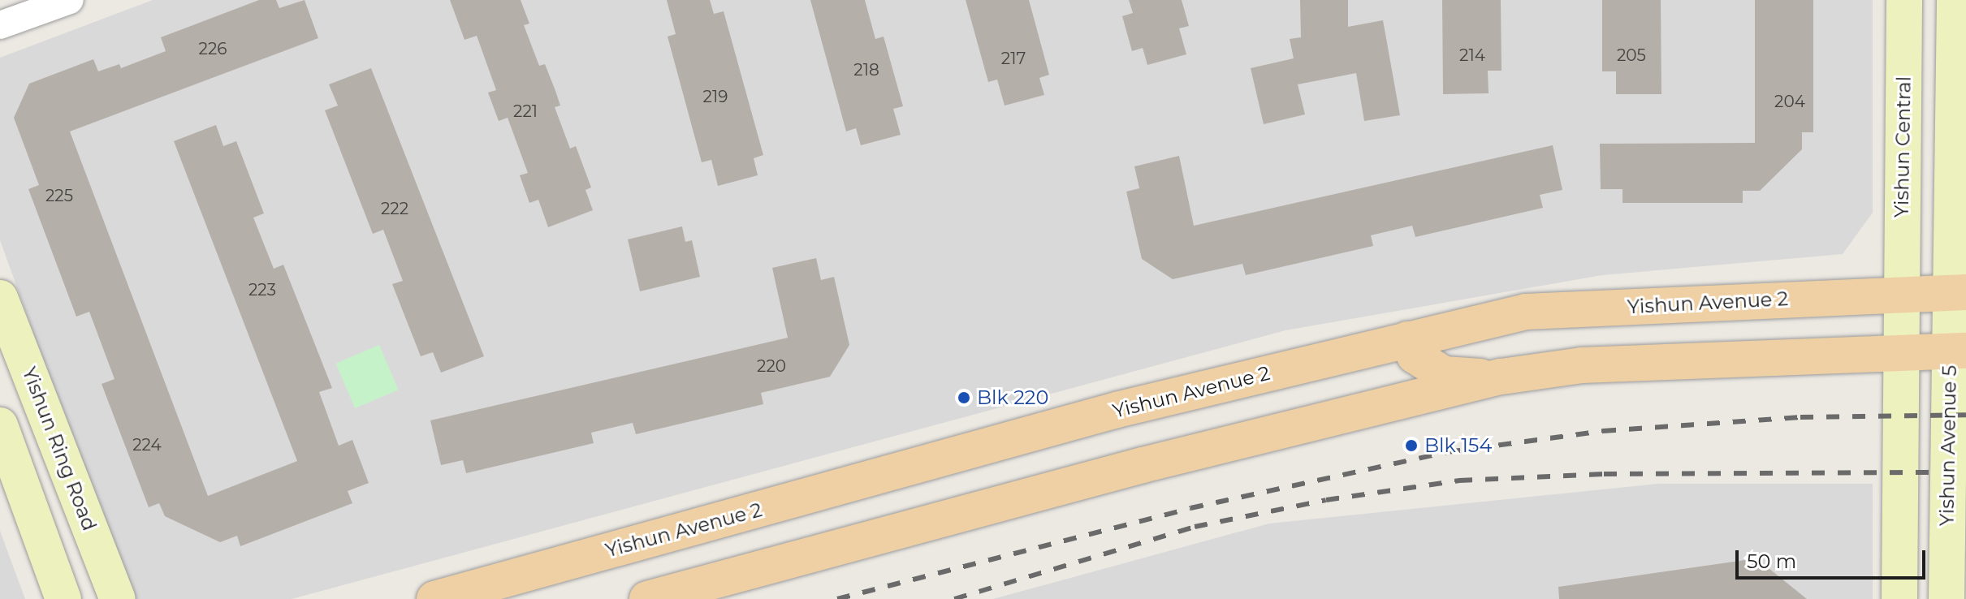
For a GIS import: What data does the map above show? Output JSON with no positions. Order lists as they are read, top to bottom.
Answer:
{
  "streets": {
    "main road": [
      "Yishun Central",
      "Yishun Avenue 2",
      "Yishun Avenue 5",
      "Yishun Ring Road"
    ]
  },
  "crossings": [
    ["Yishun Central", "Yishun Avenue 2"],
    ["Yishun Avenue 2", "Yishun Avenue 5"]
  ],
  "places": ["Blk 220", "Blk 154"],
  "house_numbers": [
    "226",
    "214",
    "205",
    "217",
    "218",
    "219",
    "204",
    "221",
    "225",
    "222",
    "223",
    "220",
    "224"
  ],
  "scale_bar": "50 m"
}
